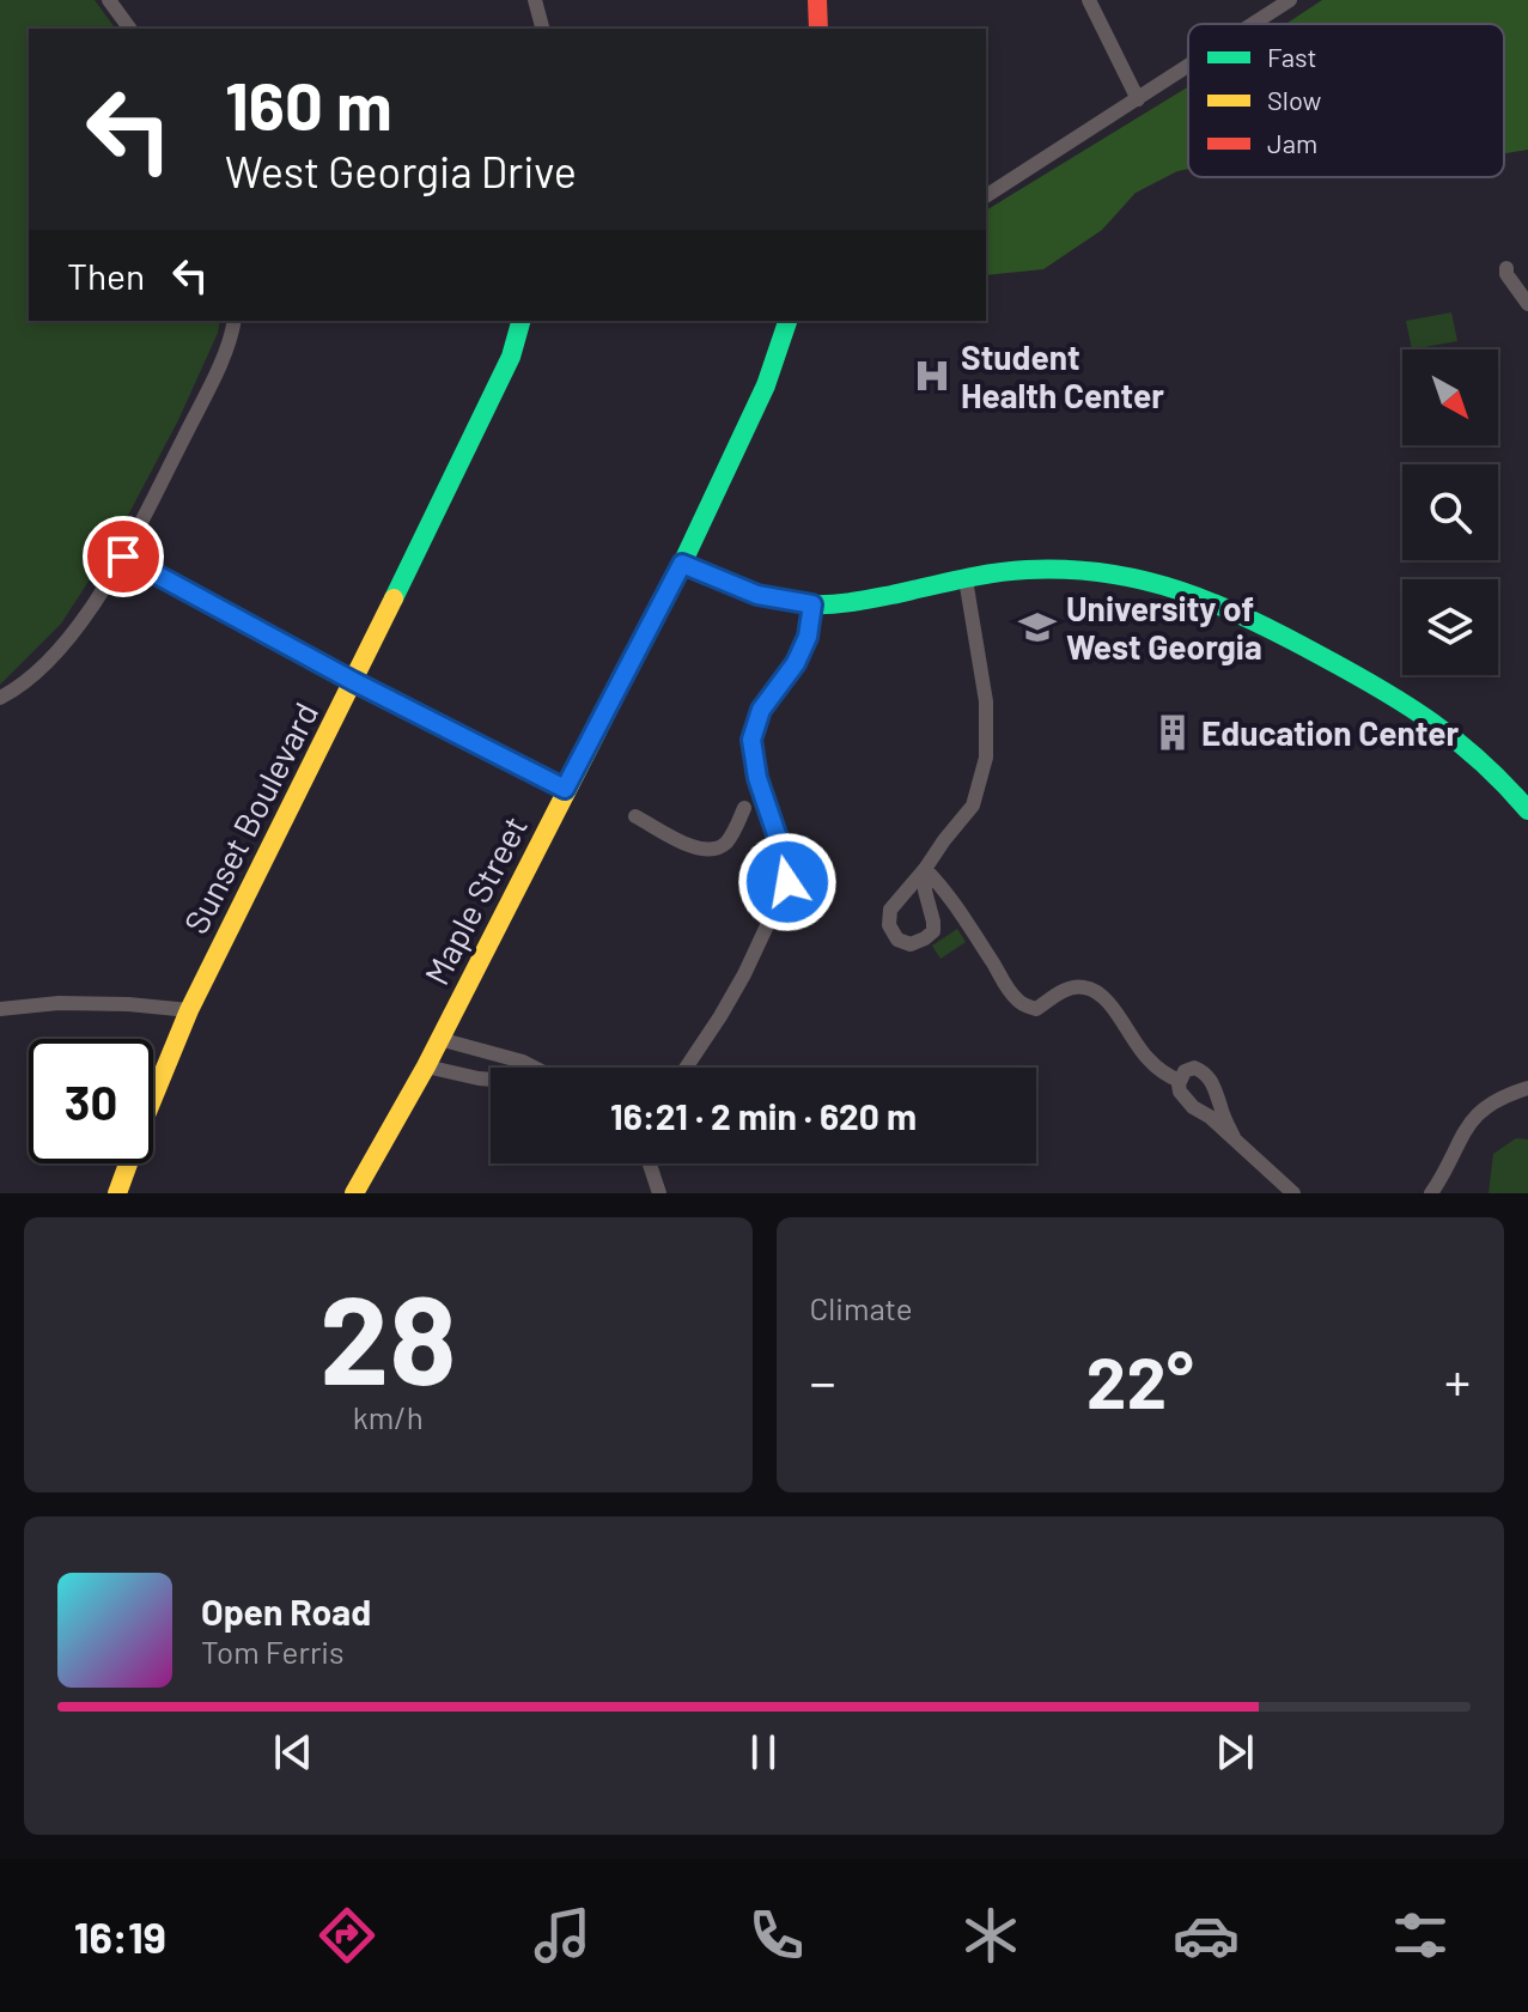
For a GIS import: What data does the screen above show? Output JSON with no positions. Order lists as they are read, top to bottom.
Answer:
{
  "streets": {
    "street": ["Sunset Boulevard", "Maple Street"]
  },
  "places": {
    "hospital": ["Student Health Center"],
    "school or university": ["University of West Georgia"],
    "building": ["Education Center"]
  },
  "legend": ["Fast", "Slow", "Jam"],
  "north": "bottom right",
  "page": {
    "turn": ["160 m", "West Georgia Drive"],
    "then": "Then",
    "limit": "30",
    "trip": "16:21 · 2 min · 620 m",
    "tile": [
      ["28", "km/h"],
      "Climate"
    ],
    "heat": ["−", "22°", "+"],
    "song": ["Open Road", "Tom Ferris"],
    "tabs": "16:19"
  }
}
